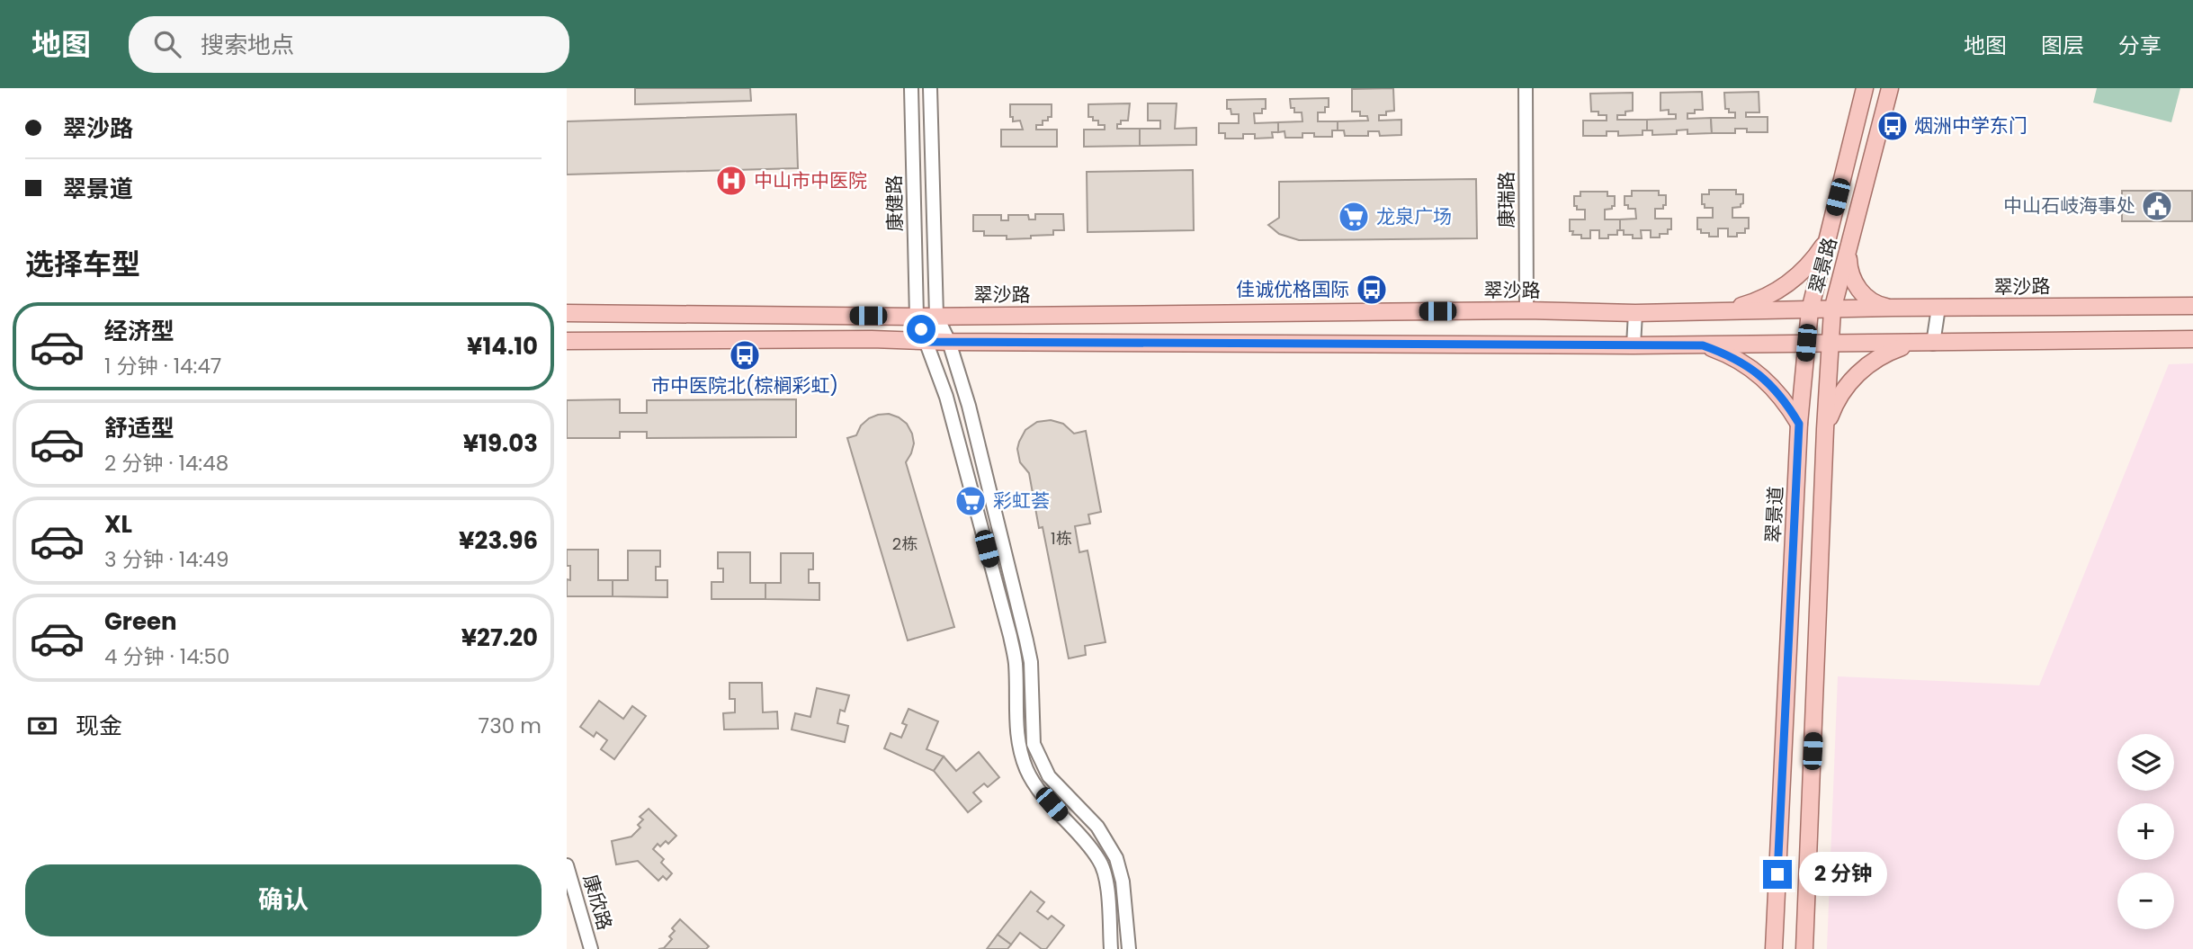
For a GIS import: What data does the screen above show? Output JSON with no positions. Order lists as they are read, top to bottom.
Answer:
{
  "streets": {
    "main road": ["翠景路", "翠沙路", "翠景道"],
    "street": ["康瑞路", "康健路", "康欣路"]
  },
  "crossings": [
    ["康瑞路", "翠沙路"],
    ["康健路", "翠沙路"],
    ["翠景路", "翠沙路"],
    ["翠沙路", "翠景道"]
  ],
  "places": {
    "bus stop": ["烟洲中学东门", "佳诚优格国际", "市中医院北(棕榈彩虹)"],
    "hospital": ["中山市中医院"],
    "public building": ["中山石岐海事处"],
    "supermarket": ["龙泉广场", "彩虹荟"]
  },
  "house_numbers": ["1栋", "2栋"],
  "page": {
    "header": "地图",
    "search": "搜索地点",
    "nav": ["地图", "图层", "分享"],
    "banner": ["翠沙路", "翠景道"],
    "heading": "选择车型",
    "list": [
      {
        "name": "经济型",
        "note": "1 分钟 · 14:47",
        "value": "¥14.10"
      },
      {
        "name": "舒适型",
        "note": "2 分钟 · 14:48",
        "value": "¥19.03"
      },
      {
        "name": "XL",
        "note": "3 分钟 · 14:49",
        "value": "¥23.96"
      },
      {
        "name": "Green",
        "note": "4 分钟 · 14:50",
        "value": "¥27.20"
      }
    ],
    "pay": ["现金", "730 m"],
    "map_buttons": ["+", "−"],
    "buttons": "确认",
    "bubble": "2 分钟"
  }
}
